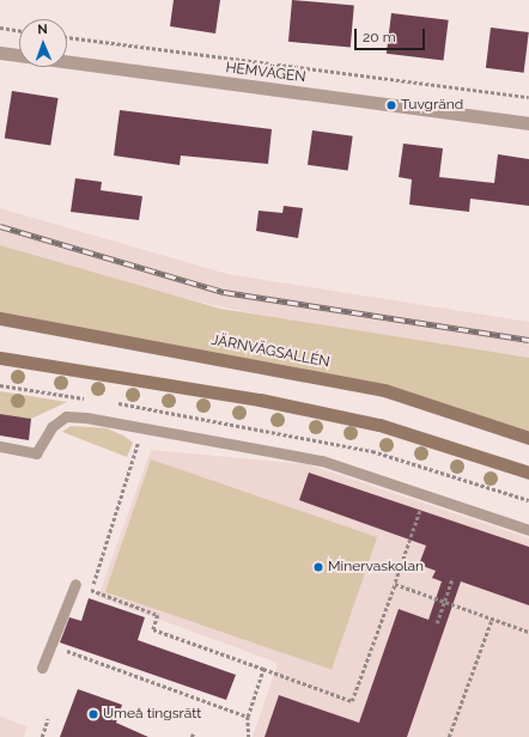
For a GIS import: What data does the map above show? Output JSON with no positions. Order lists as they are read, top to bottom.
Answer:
{
  "streets": {
    "main road": ["JÄRNVÄGSALLÉN"],
    "street": ["HEMVÄGEN"]
  },
  "places": ["Tuvgränd", "Minervaskolan", "Umeå tingsrätt"],
  "scale_bar": "20 m",
  "north": "top"
}
